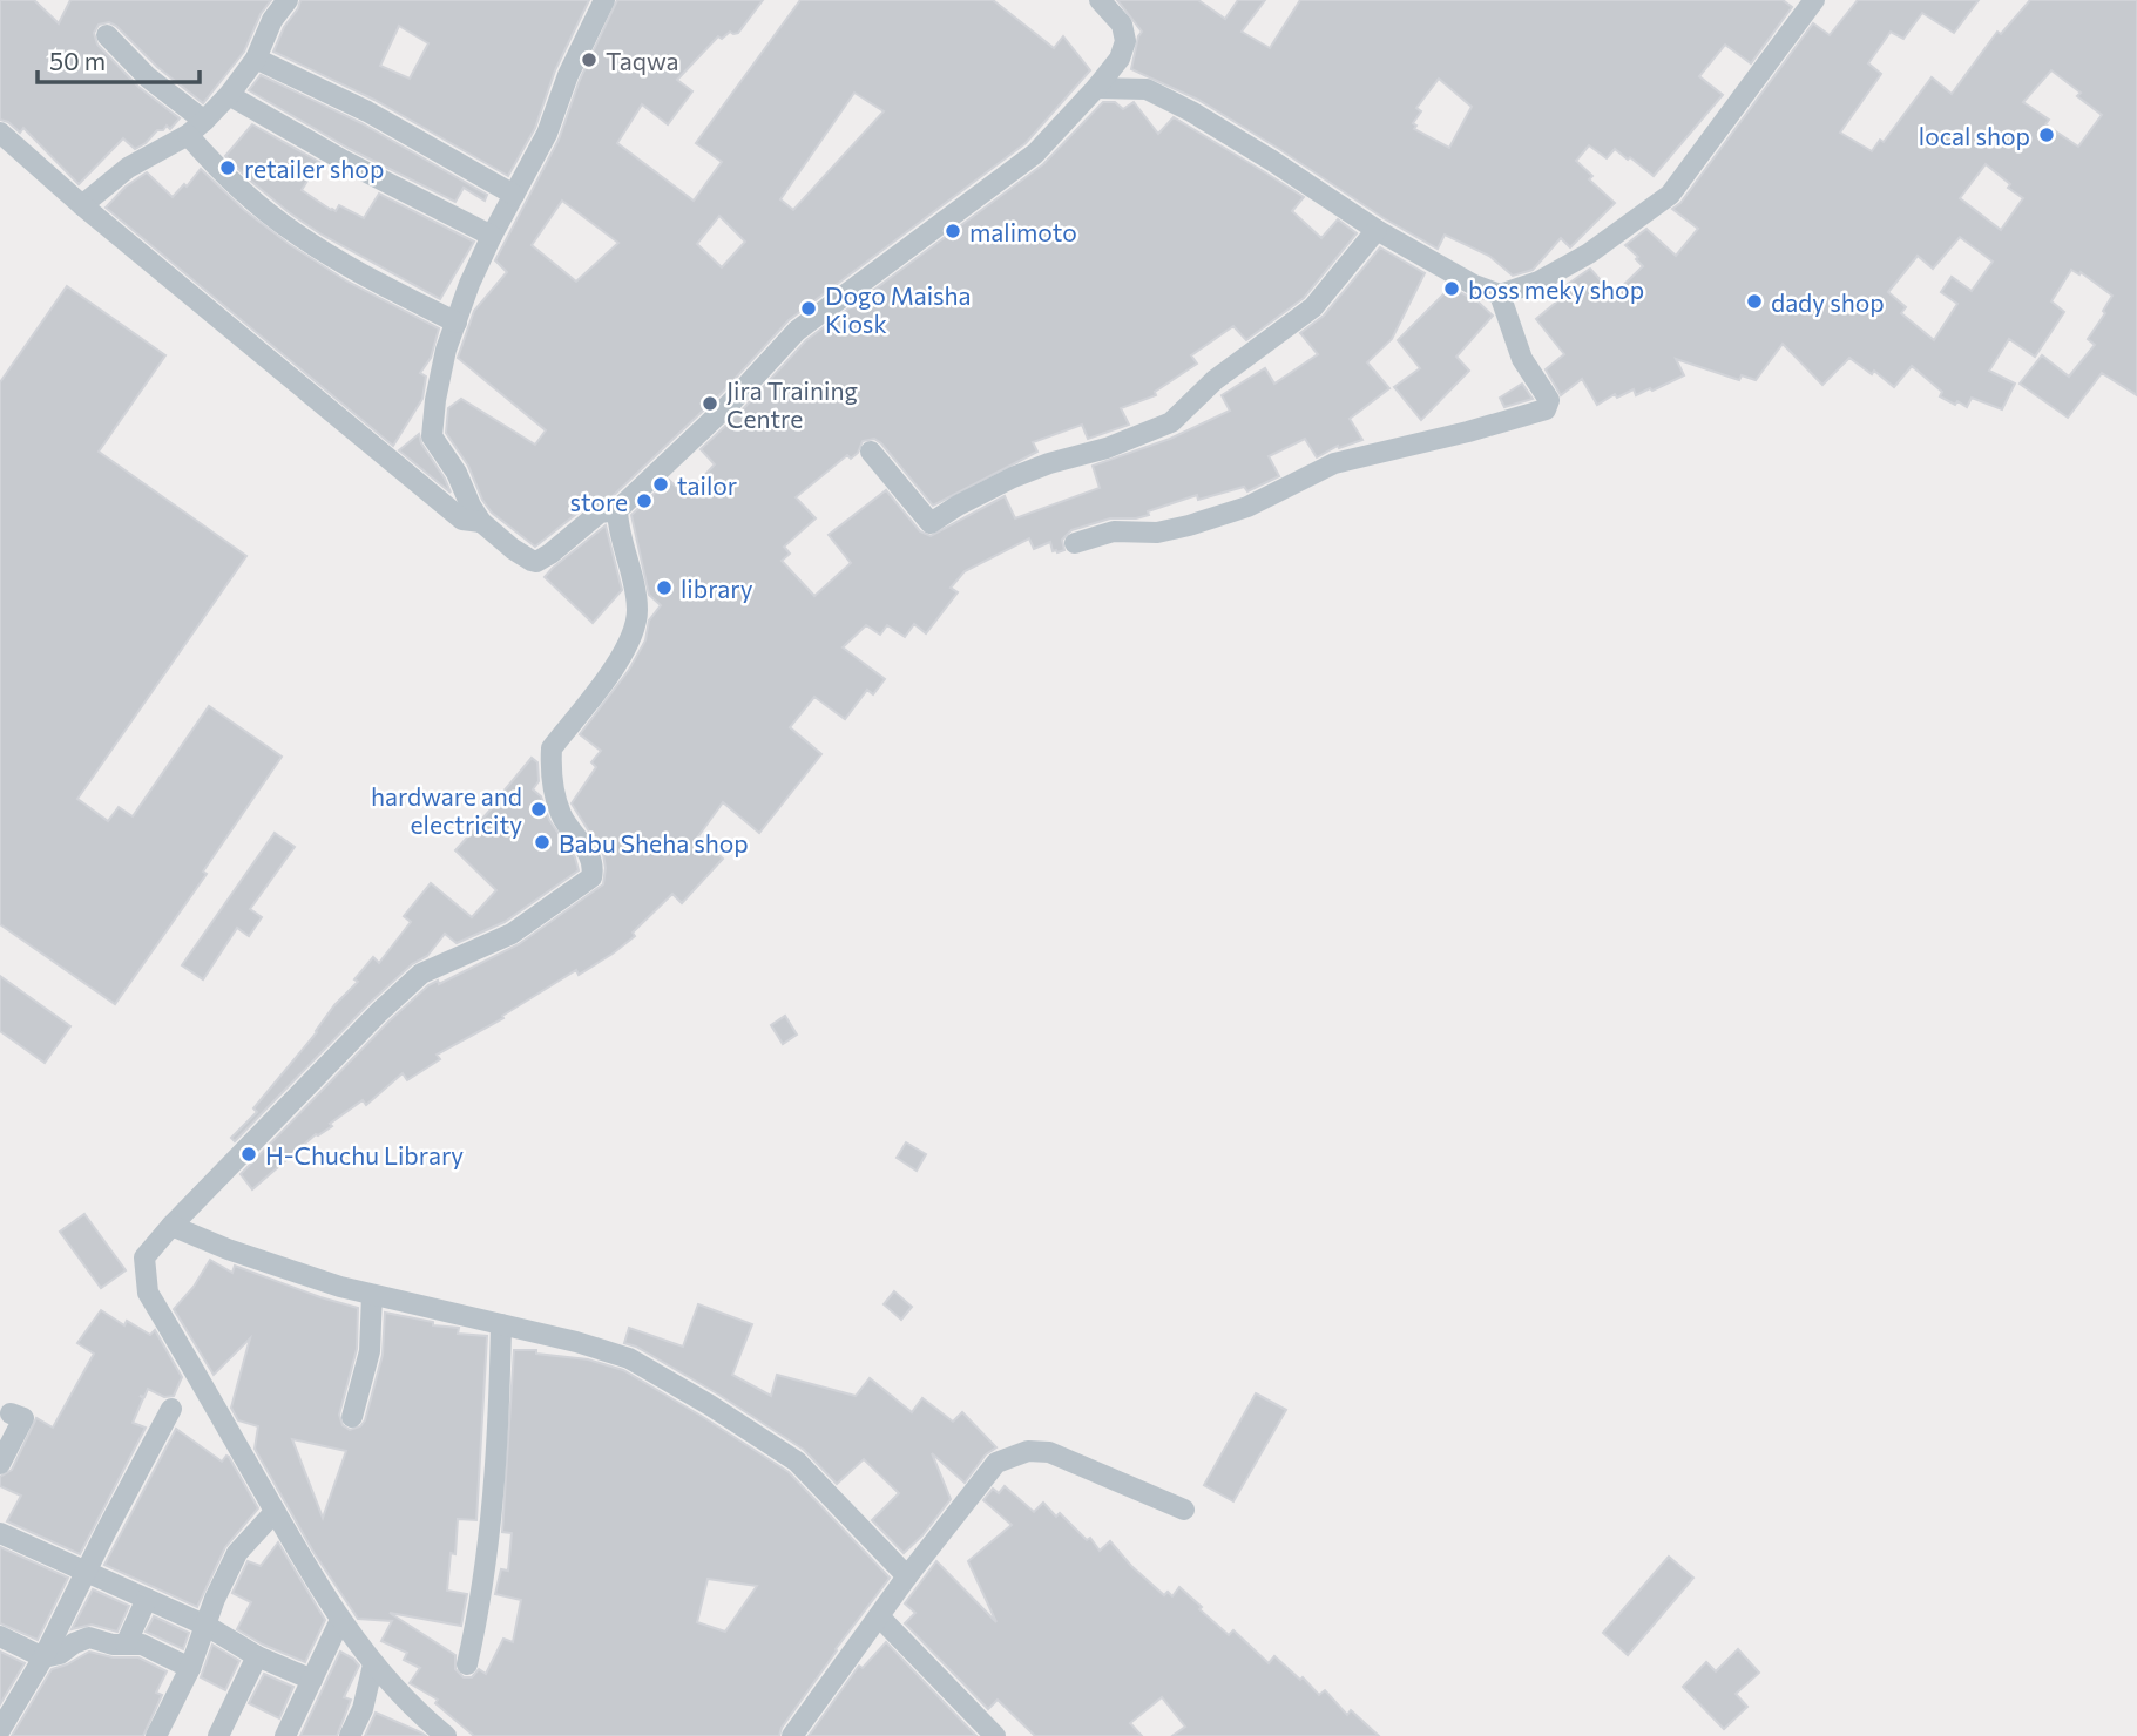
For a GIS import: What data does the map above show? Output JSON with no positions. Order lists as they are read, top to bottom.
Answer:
{
  "places": [
    "Taqwa",
    "local shop",
    "retailer shop",
    "malimoto",
    "boss meky shop",
    "dady shop",
    "Dogo Maisha Kiosk",
    "Jira Training Centre",
    "tailor",
    "store",
    "library",
    "hardware and electricity",
    "Babu Sheha shop",
    "H-Chuchu Library"
  ],
  "scale_bar": "50 m"
}
